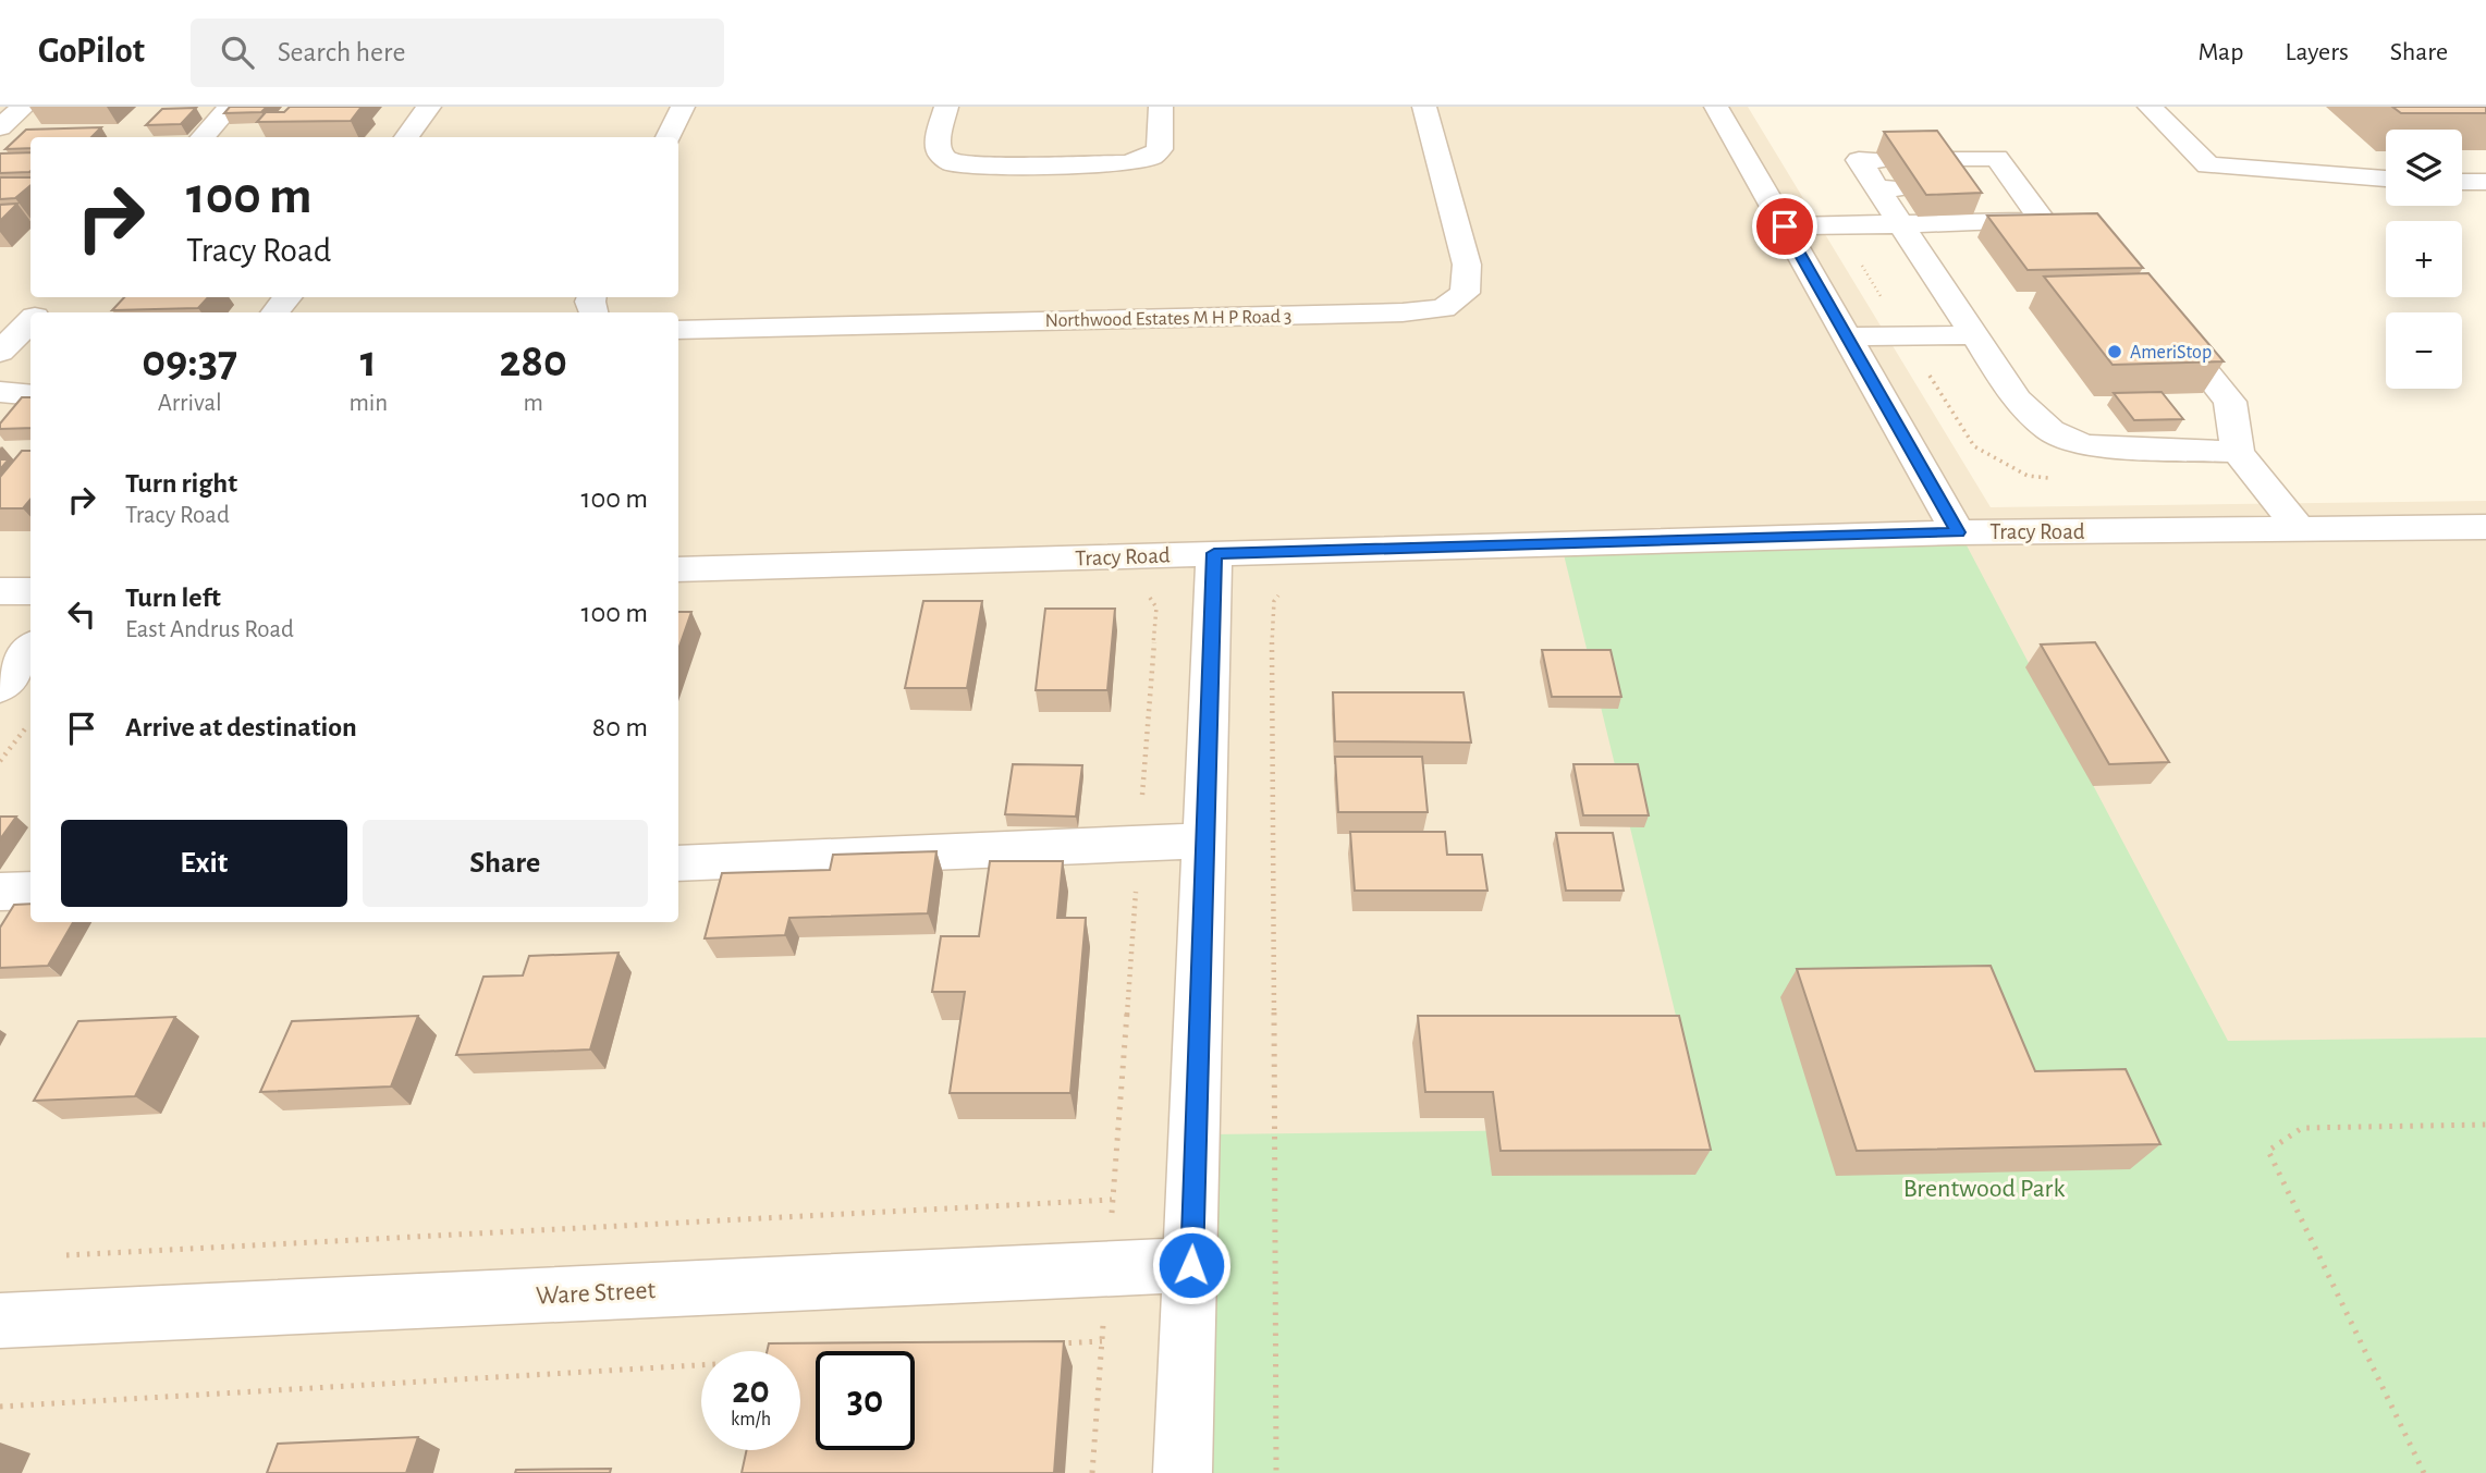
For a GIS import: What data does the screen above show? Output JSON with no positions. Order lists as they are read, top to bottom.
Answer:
{
  "streets": {
    "street": ["Northwood Estates M H P Road 3", "Tracy Road", "Ware Street"]
  },
  "parks": ["Brentwood Park"],
  "places": ["AmeriStop"],
  "page": {
    "header": "GoPilot",
    "search": "Search here",
    "nav": ["Map", "Layers", "Share"],
    "map_buttons": ["+", "−"],
    "turn": ["100 m", "Tracy Road"],
    "eta": [
      "09:37",
      "Arrival",
      "1",
      "min",
      "280",
      "m"
    ],
    "list": [
      {
        "name": "Turn right",
        "note": "Tracy Road",
        "value": "100 m"
      },
      {
        "name": "Turn left",
        "note": "East Andrus Road",
        "value": "100 m"
      },
      {
        "name": "Arrive at destination",
        "value": "80 m"
      }
    ],
    "buttons": ["Exit", "Share"],
    "speed": "20 km/h",
    "limit": "30"
  }
}
